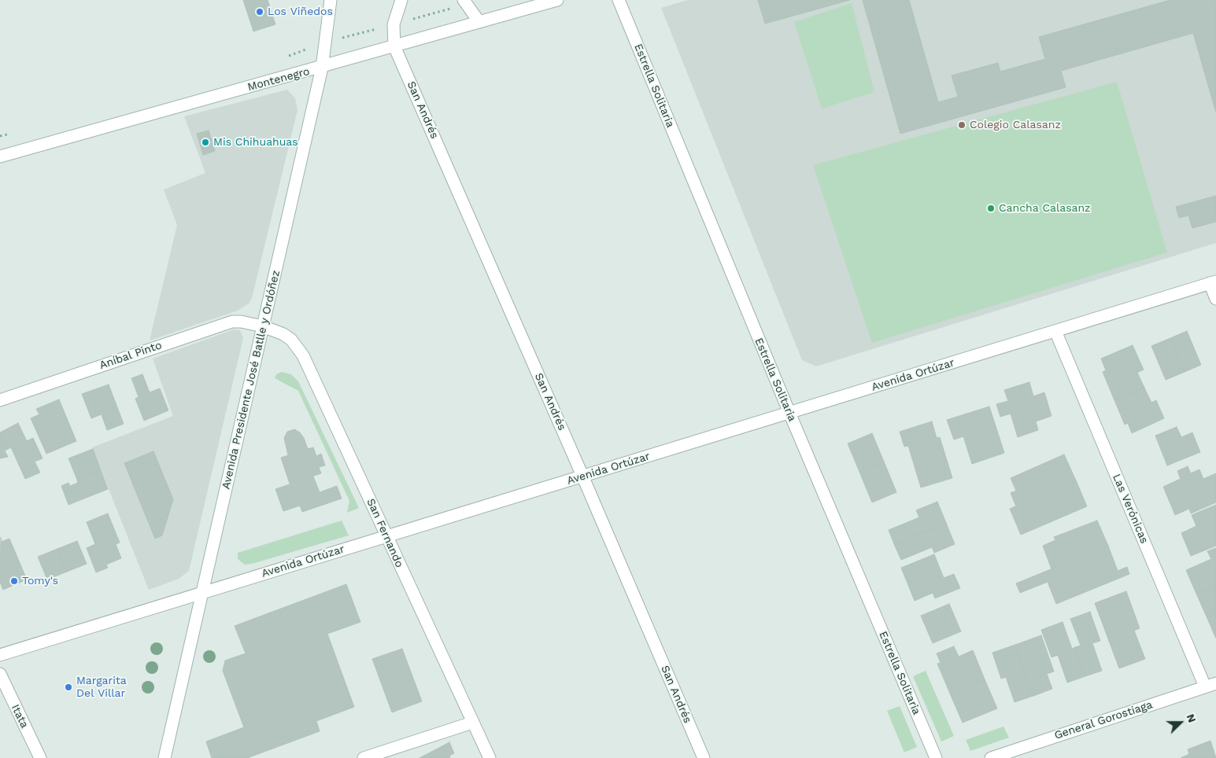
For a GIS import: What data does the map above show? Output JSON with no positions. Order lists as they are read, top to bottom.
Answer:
{
  "streets": {
    "street": [
      "Montenegro",
      "Estrella Solitaria",
      "San Andrés",
      "Aníbal Pinto",
      "Avenida Ortúzar",
      "Avenida Presidente José Batlle y Ordóñez",
      "Las Verónicas",
      "San Fernando",
      "Itata",
      "General Gorostiaga"
    ]
  },
  "crossings": [
    ["Montenegro", "San Andrés"],
    ["Montenegro", "Avenida Presidente José Batlle y Ordóñez"],
    ["Estrella Solitaria", "Avenida Ortúzar"],
    ["San Andrés", "Avenida Ortúzar"],
    ["Aníbal Pinto", "Avenida Presidente José Batlle y Ordóñez"],
    ["Aníbal Pinto", "San Fernando"],
    ["Avenida Ortúzar", "Avenida Presidente José Batlle y Ordóñez"],
    ["Avenida Ortúzar", "Las Verónicas"],
    ["Avenida Ortúzar", "San Fernando"],
    ["Avenida Presidente José Batlle y Ordóñez", "San Fernando"],
    ["Las Verónicas", "General Gorostiaga"]
  ],
  "places": [
    "Los Viñedos",
    "Colegio Calasanz",
    "Mis Chihuahuas",
    "Cancha Calasanz",
    "Tomy's",
    "Margarita Del Villar"
  ],
  "north": "right"
}
